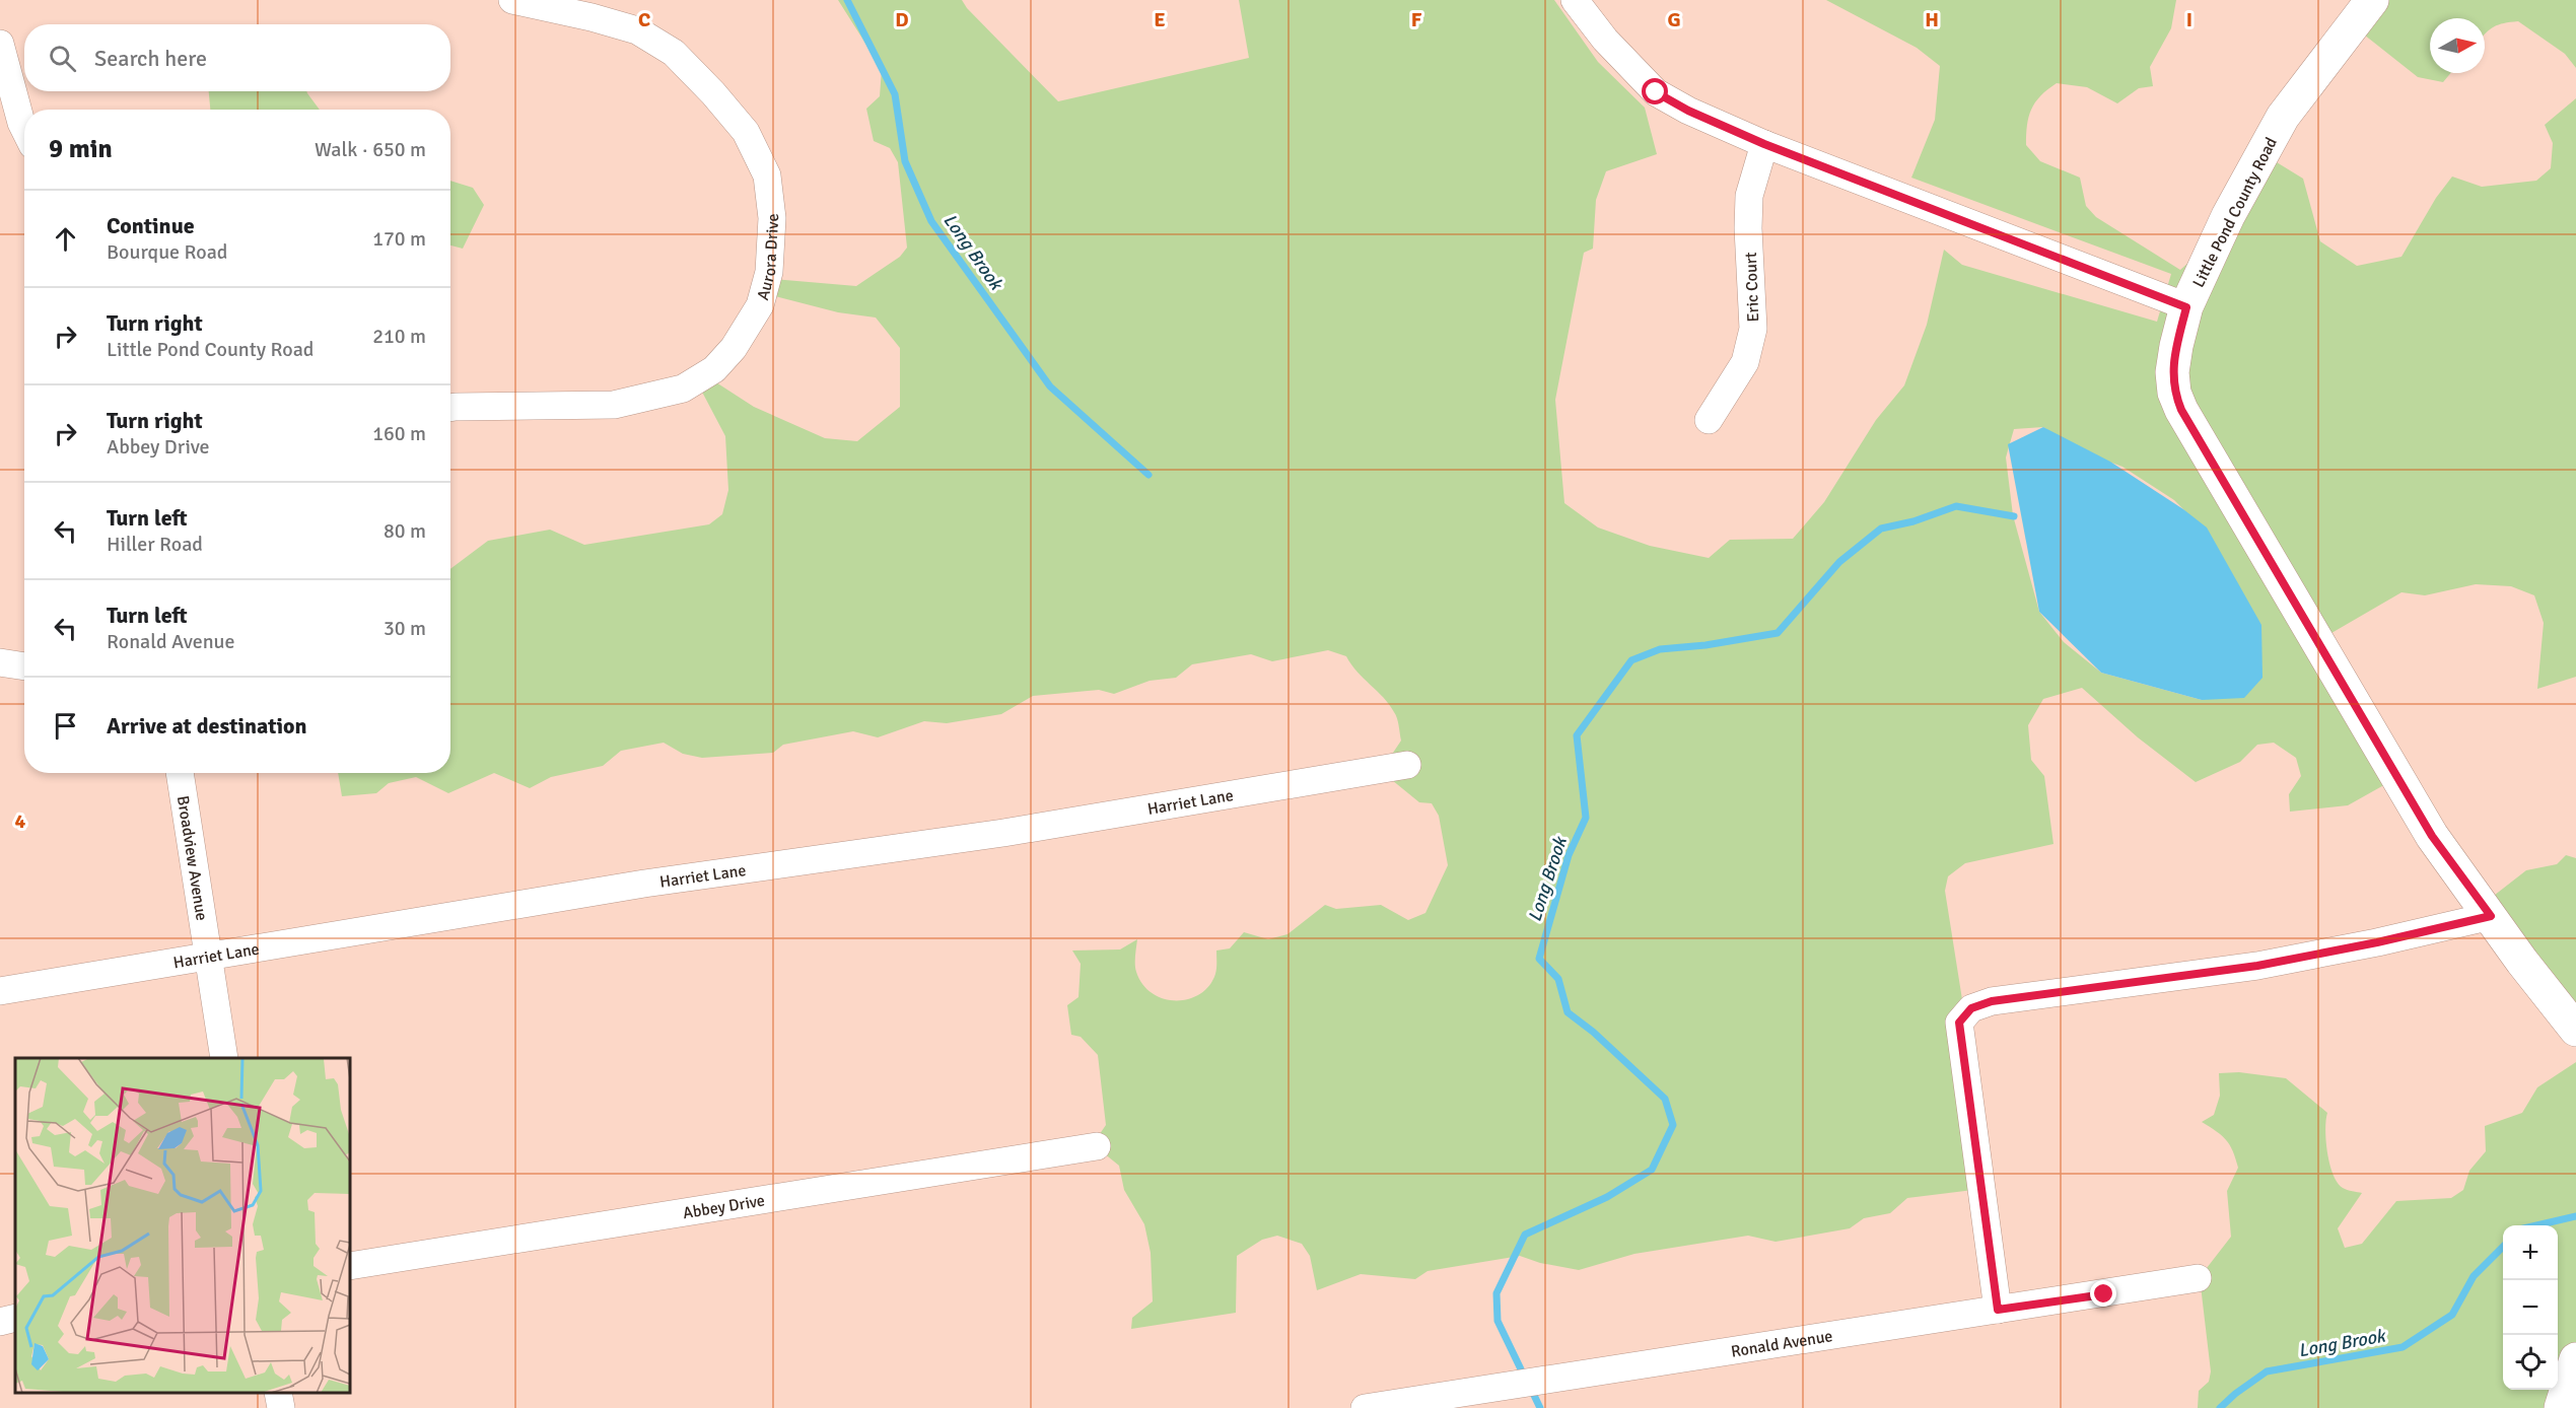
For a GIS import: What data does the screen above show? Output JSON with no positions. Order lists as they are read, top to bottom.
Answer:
{
  "streets": {
    "street": [
      "Little Pond County Road",
      "Aurora Drive",
      "Eric Court",
      "Harriet Lane",
      "Broadview Avenue",
      "Abbey Drive",
      "Ronald Avenue"
    ]
  },
  "crossings": [
    ["Harriet Lane", "Broadview Avenue"]
  ],
  "water": ["Long Brook"],
  "north": "right",
  "page": {
    "search": "Search here",
    "heading": ["9 min", "Walk · 650 m"],
    "list": [
      ["Continue", "Bourque Road", "170 m"],
      ["Turn right", "Little Pond County Road", "210 m"],
      ["Turn right", "Abbey Drive", "160 m"],
      ["Turn left", "Hiller Road", "80 m"],
      ["Turn left", "Ronald Avenue", "30 m"],
      "Arrive at destination"
    ],
    "map_buttons": ["+", "−"]
  },
  "grid": {
    "columns": [
      "C",
      "D",
      "E",
      "F",
      "G",
      "H",
      "I"
    ],
    "rows": ["4"]
  }
}
